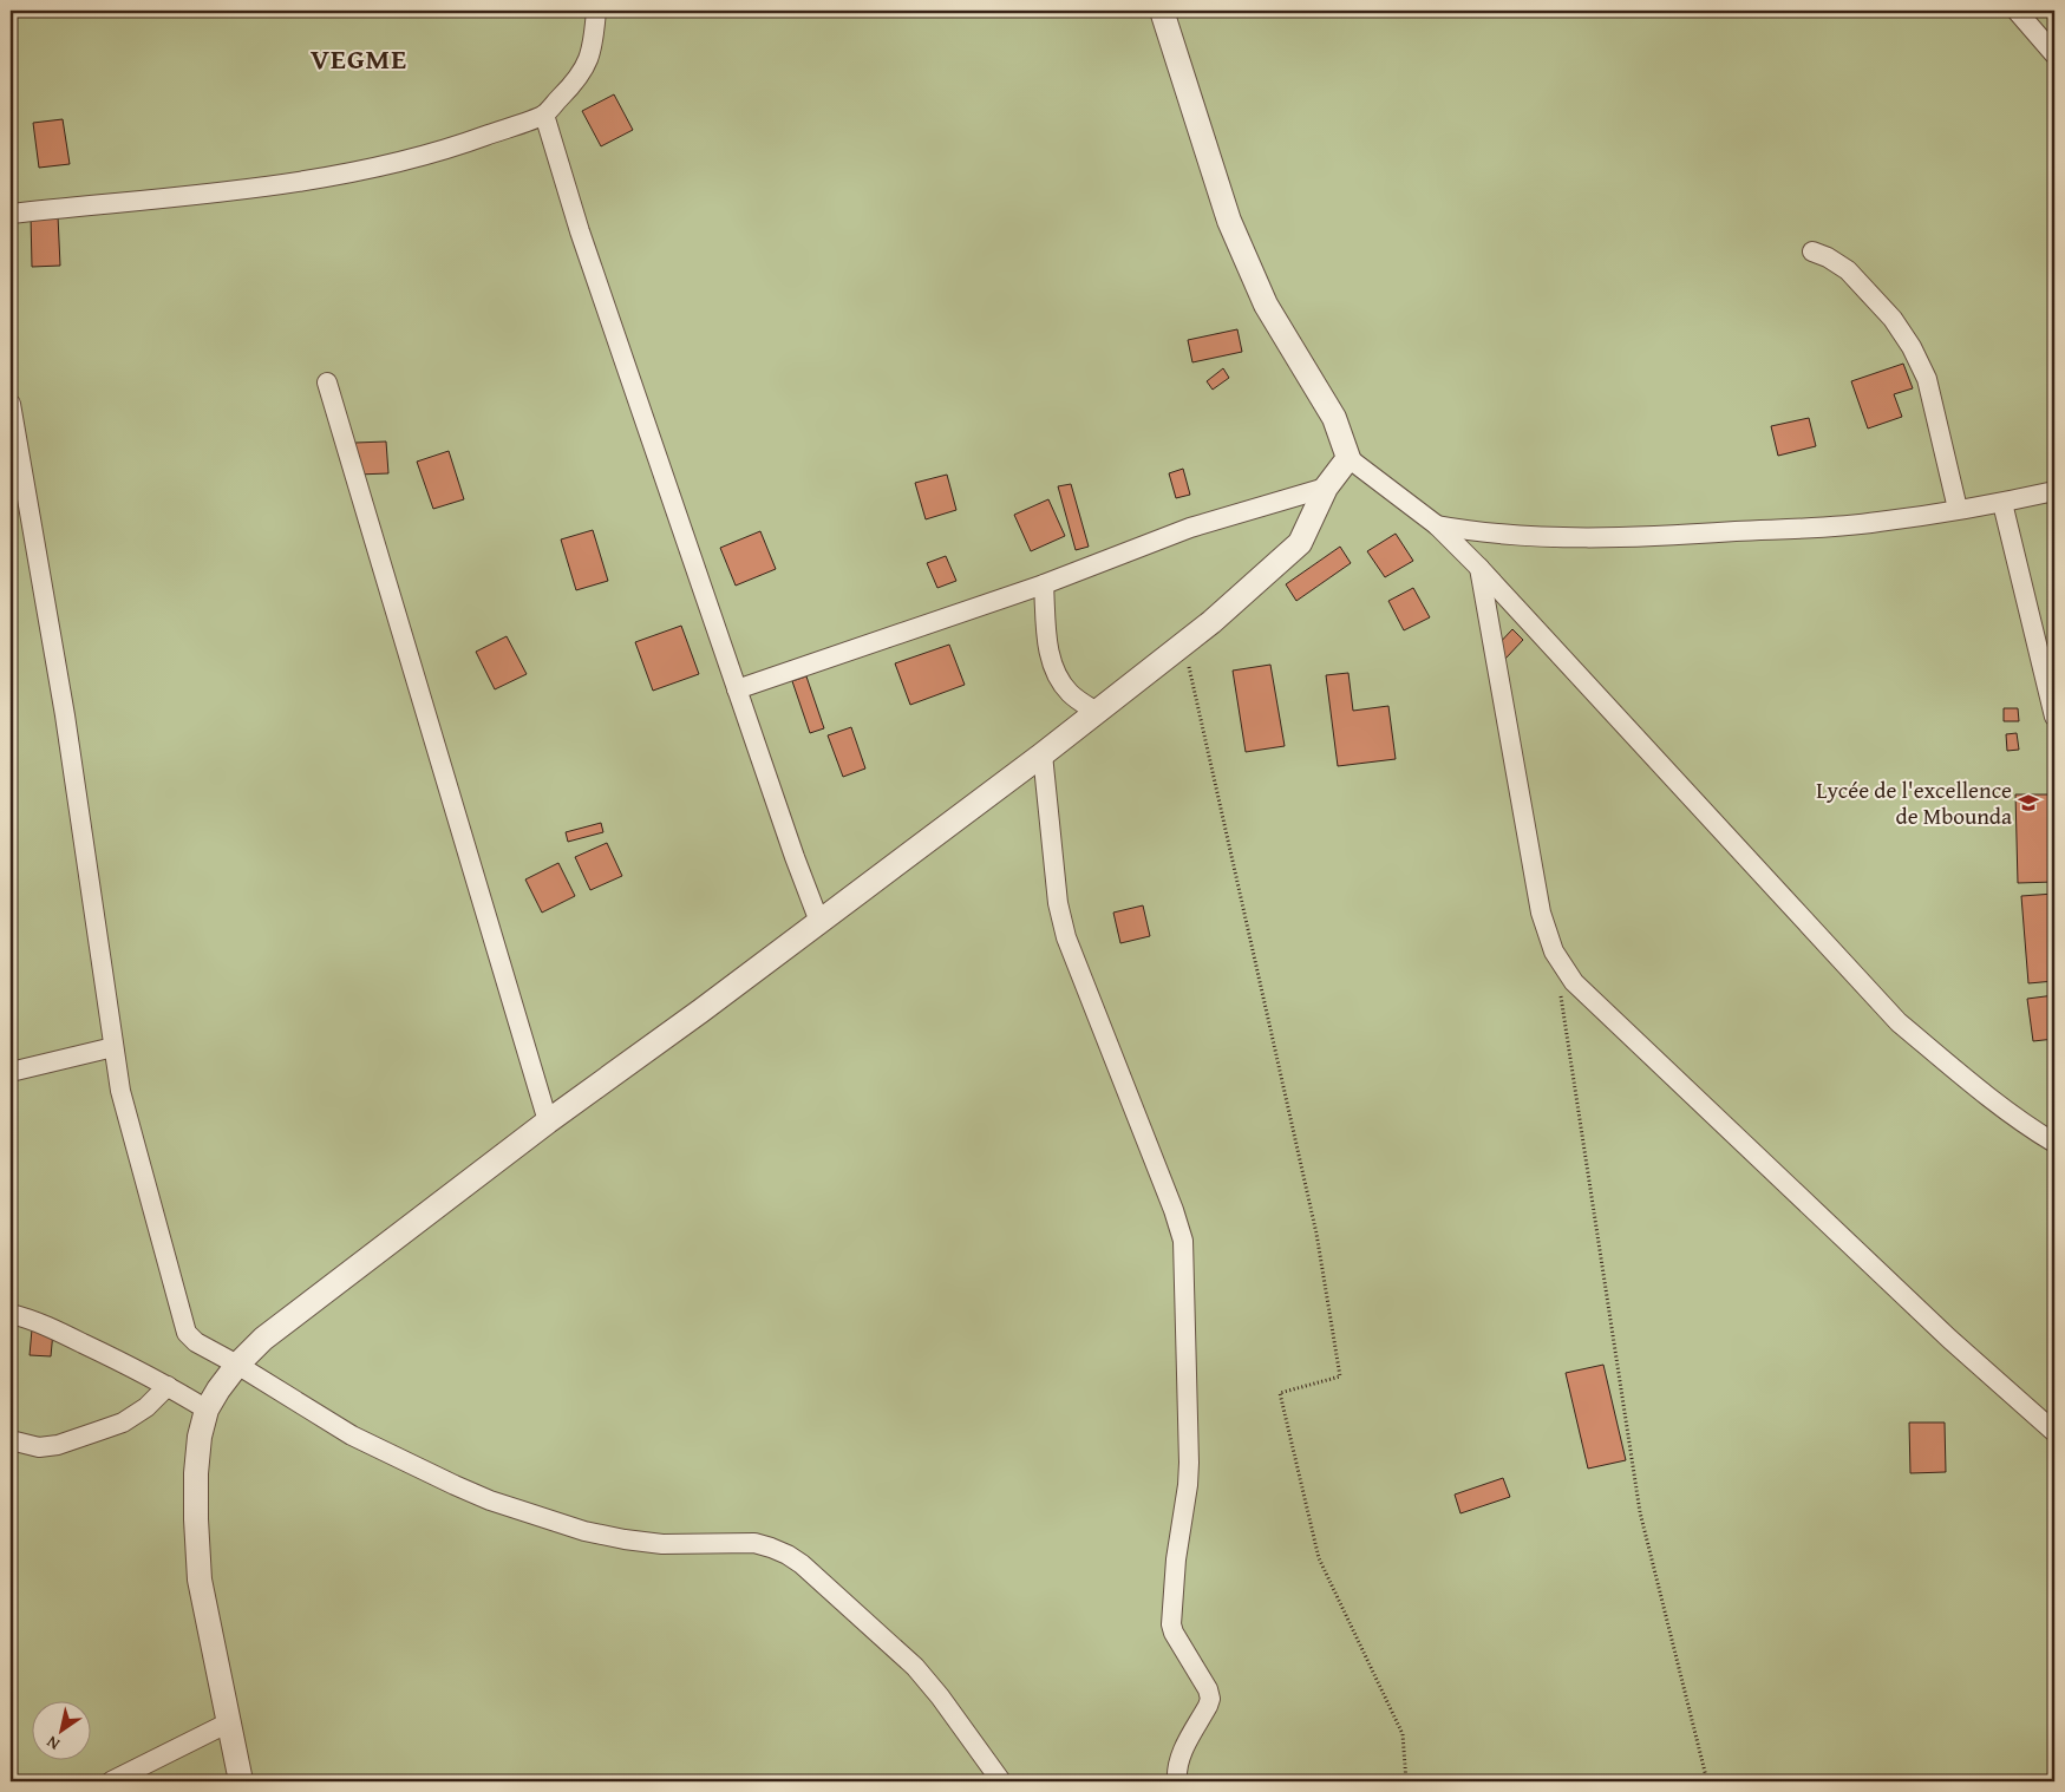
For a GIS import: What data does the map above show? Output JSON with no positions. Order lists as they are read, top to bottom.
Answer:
{
  "districts": ["VEGME"],
  "places": {
    "school or university": ["Lycée de l'excellence de Mbounda"]
  },
  "north": "bottom left"
}
